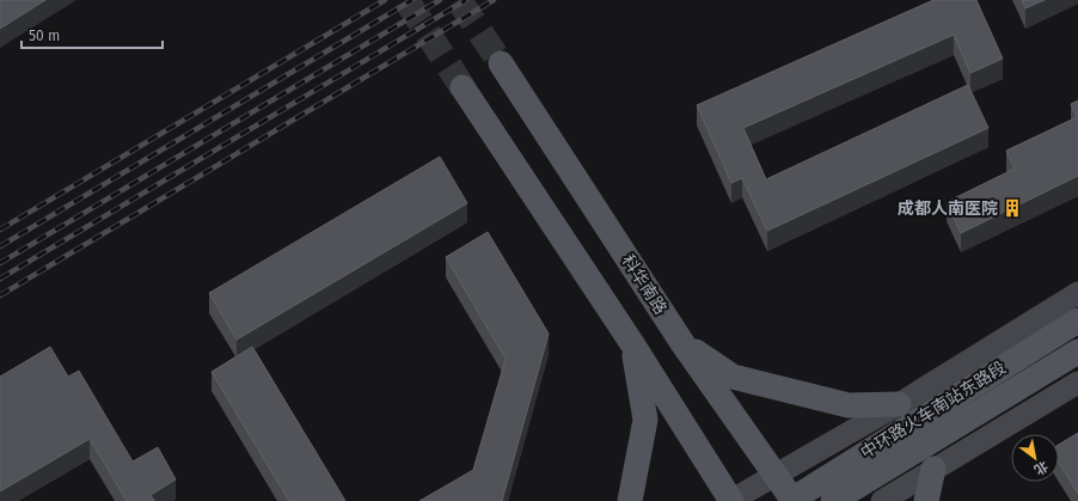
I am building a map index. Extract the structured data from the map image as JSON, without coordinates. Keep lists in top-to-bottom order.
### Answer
{
  "streets": {
    "main road": ["科华南路", "中环路火车南站东路段"]
  },
  "crossings": [
    ["科华南路", "中环路火车南站东路段"]
  ],
  "places": {
    "building": ["成都人南医院"]
  },
  "scale_bar": "50 m",
  "north": "bottom right"
}
